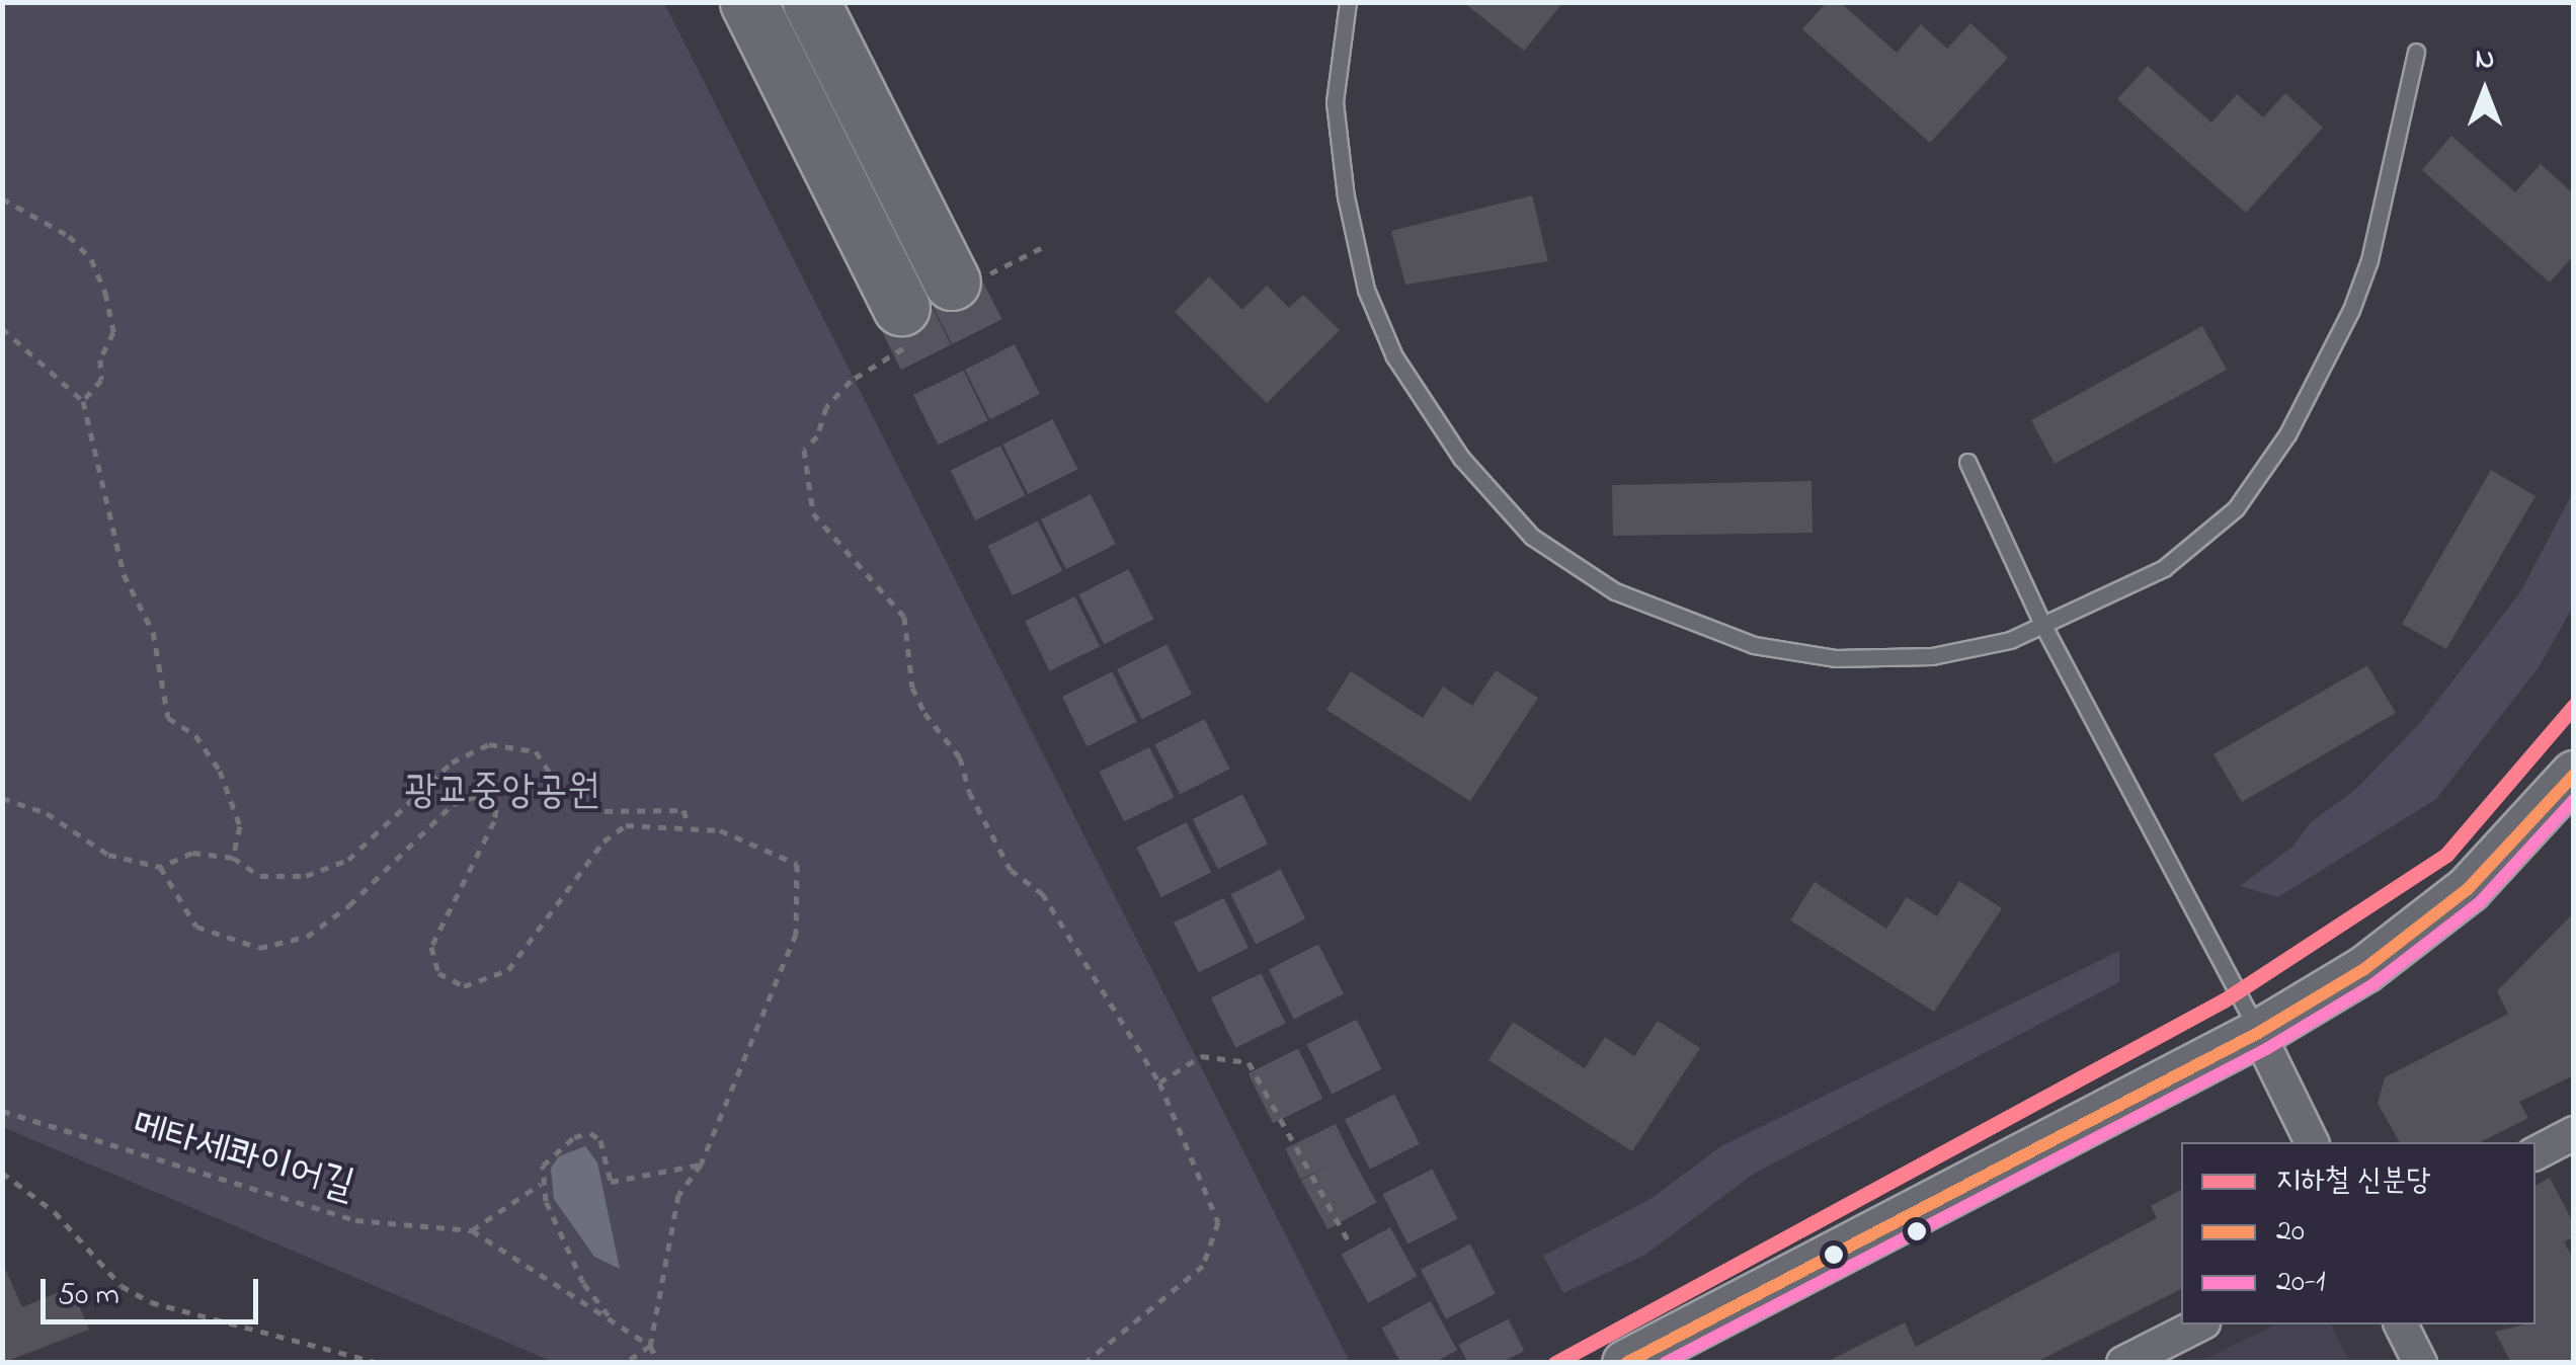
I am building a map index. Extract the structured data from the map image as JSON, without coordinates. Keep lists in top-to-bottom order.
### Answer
{
  "streets": {
    "path": ["메타세콰이어길"]
  },
  "parks": ["광교중앙공원"],
  "lines": ["metro line 신분당", "transit line 20", "transit line 20-1"],
  "legend": ["지하철 신분당", "20", "20-1"],
  "scale_bar": "50 m",
  "north": "top"
}
